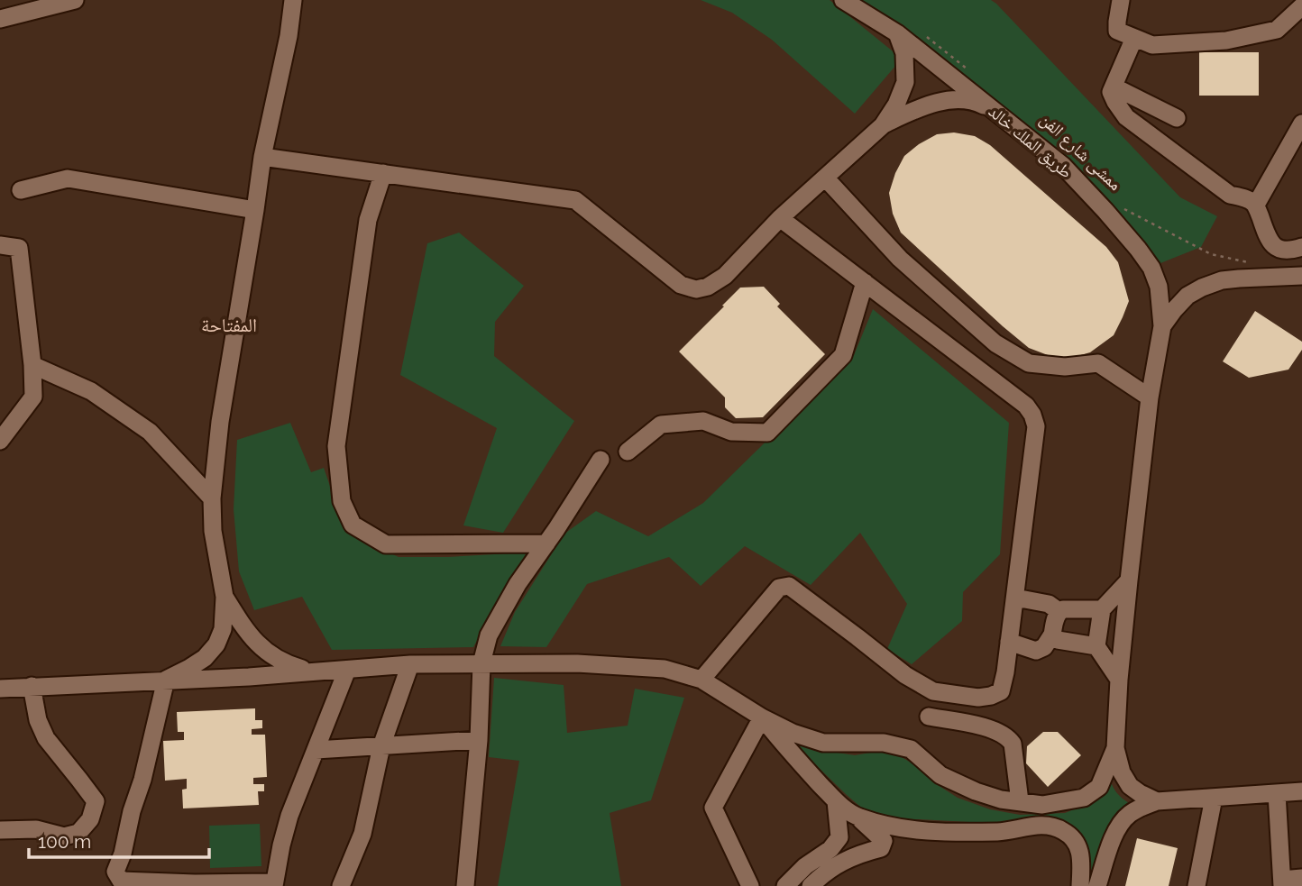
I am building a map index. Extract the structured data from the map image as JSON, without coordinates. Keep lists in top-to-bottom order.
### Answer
{
  "streets": {
    "street": ["طريق الملك خالد"],
    "path": ["ممشى شارع الفن"]
  },
  "districts": ["المفتاحة"],
  "scale_bar": "100 m"
}
